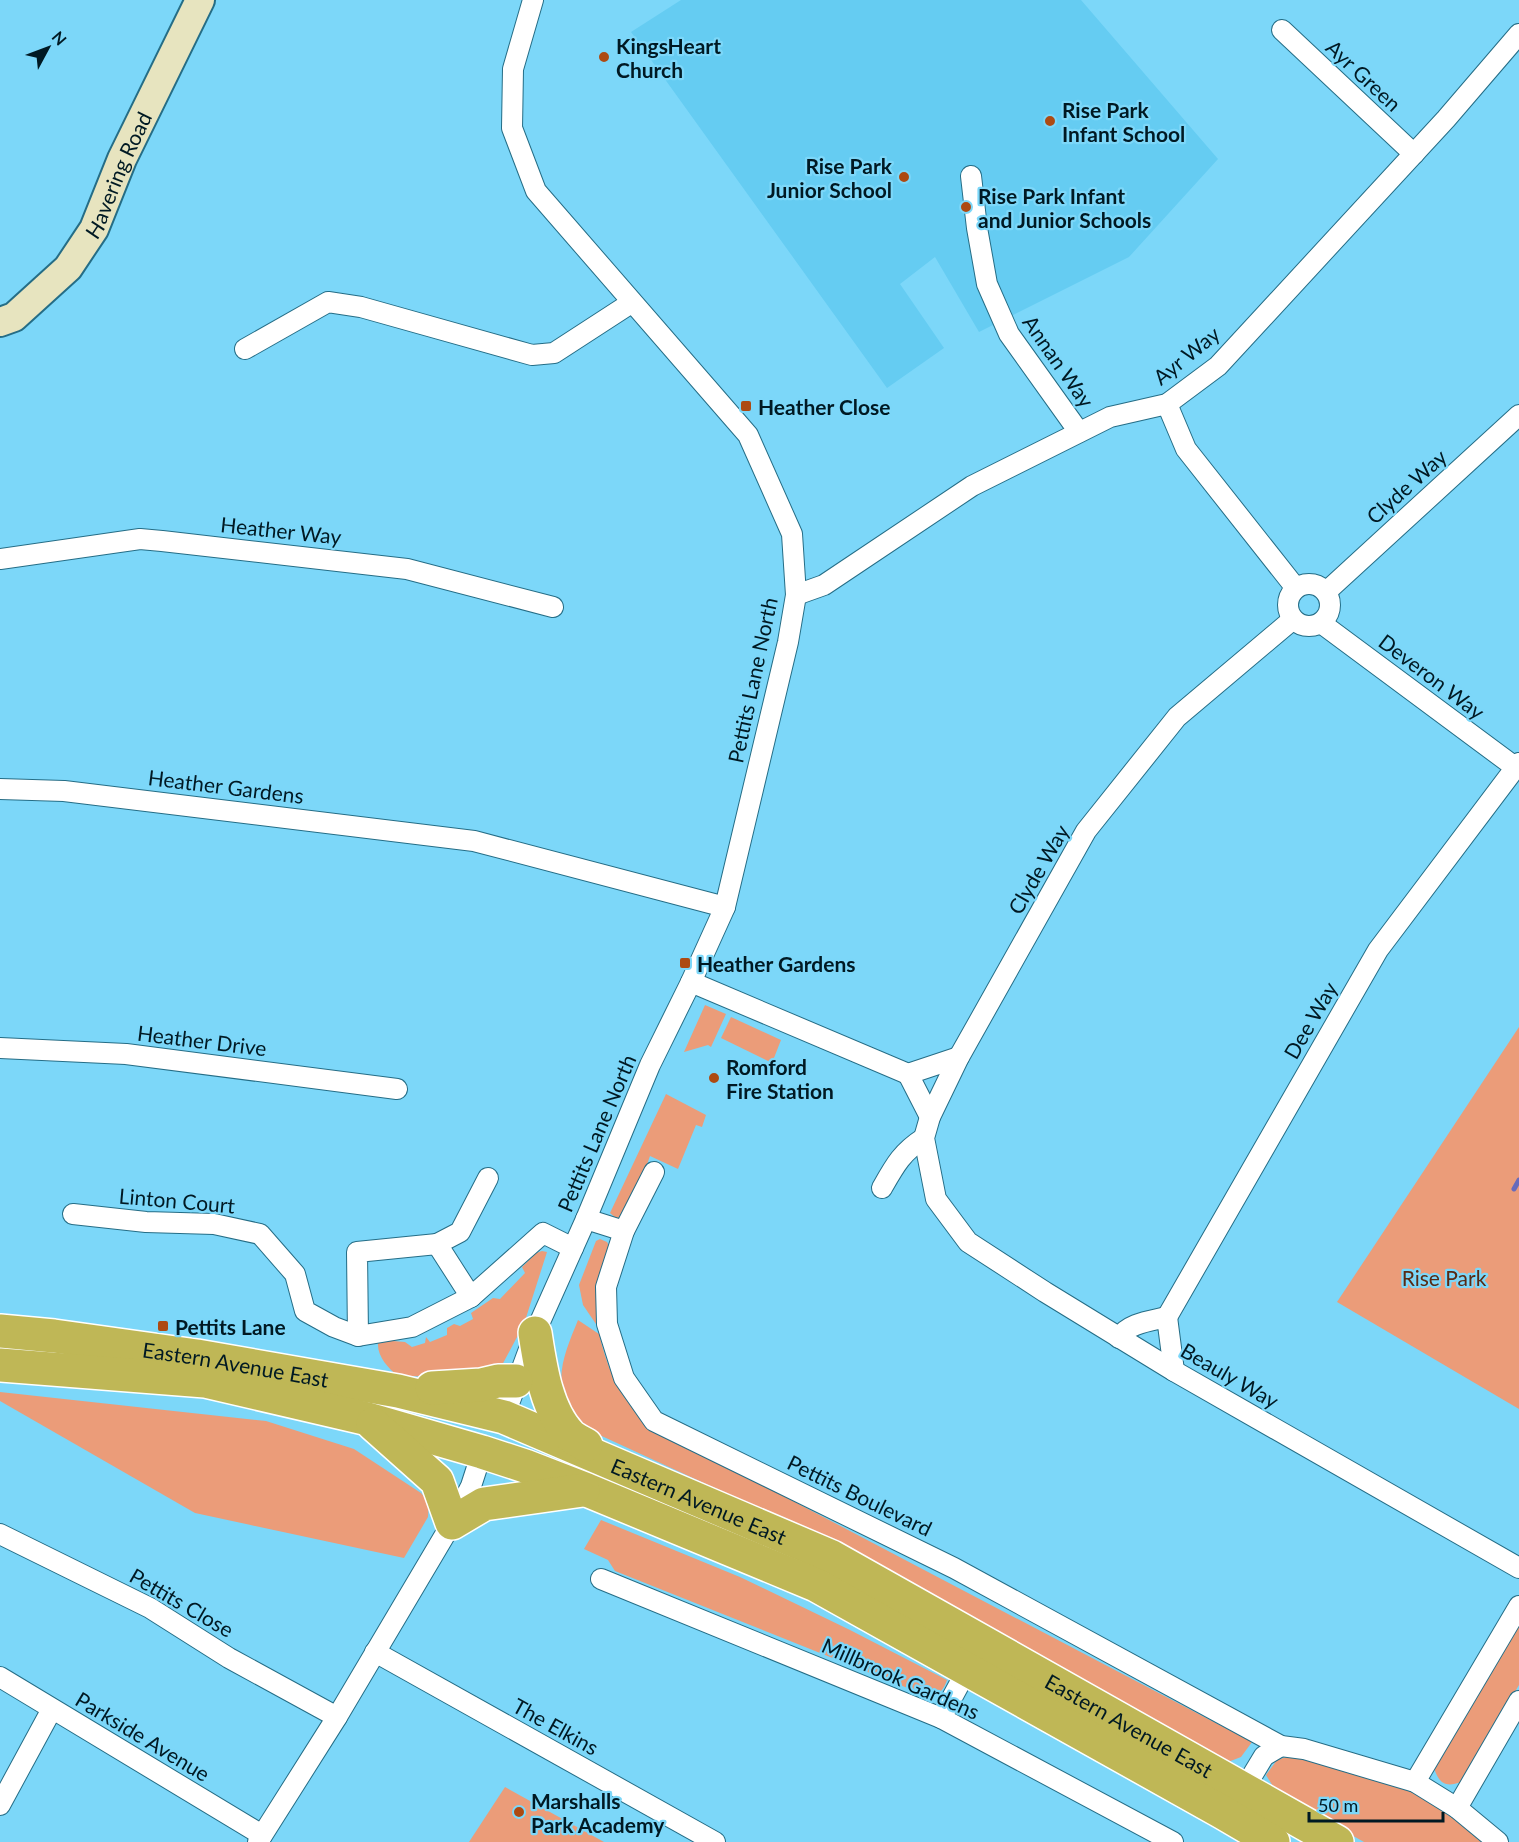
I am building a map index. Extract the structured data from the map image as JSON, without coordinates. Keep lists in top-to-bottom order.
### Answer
{
  "streets": {
    "highway": ["Eastern Avenue East"],
    "main road": ["Havering Road"],
    "street": [
      "Ayr Green",
      "Ayr Way",
      "Annan Way",
      "Clyde Way",
      "Heather Way",
      "Deveron Way",
      "Pettits Lane North",
      "Heather Gardens",
      "Dee Way",
      "Heather Drive",
      "Linton Court",
      "Beauly Way",
      "Pettits Boulevard",
      "Pettits Close",
      "Millbrook Gardens",
      "The Elkins",
      "Parkside Avenue"
    ]
  },
  "crossings": [
    ["Ayr Green", "Ayr Way"],
    ["Ayr Way", "Annan Way"],
    ["Ayr Way", "Pettits Lane North"],
    ["Clyde Way", "Deveron Way"],
    ["Clyde Way", "Beauly Way"],
    ["Deveron Way", "Dee Way"],
    ["Pettits Lane North", "Heather Gardens"],
    ["Pettits Lane North", "Eastern Avenue East"]
  ],
  "parks": ["Rise Park"],
  "places": {
    "other": [
      "KingsHeart Church",
      "Rise Park Infant School",
      "Rise Park Junior School",
      "Rise Park Infant and Junior Schools",
      "Romford Fire Station",
      "Marshalls Park Academy"
    ],
    "transit": ["Heather Close", "Heather Gardens", "Pettits Lane"]
  },
  "scale_bar": "50 m",
  "north": "top right"
}
